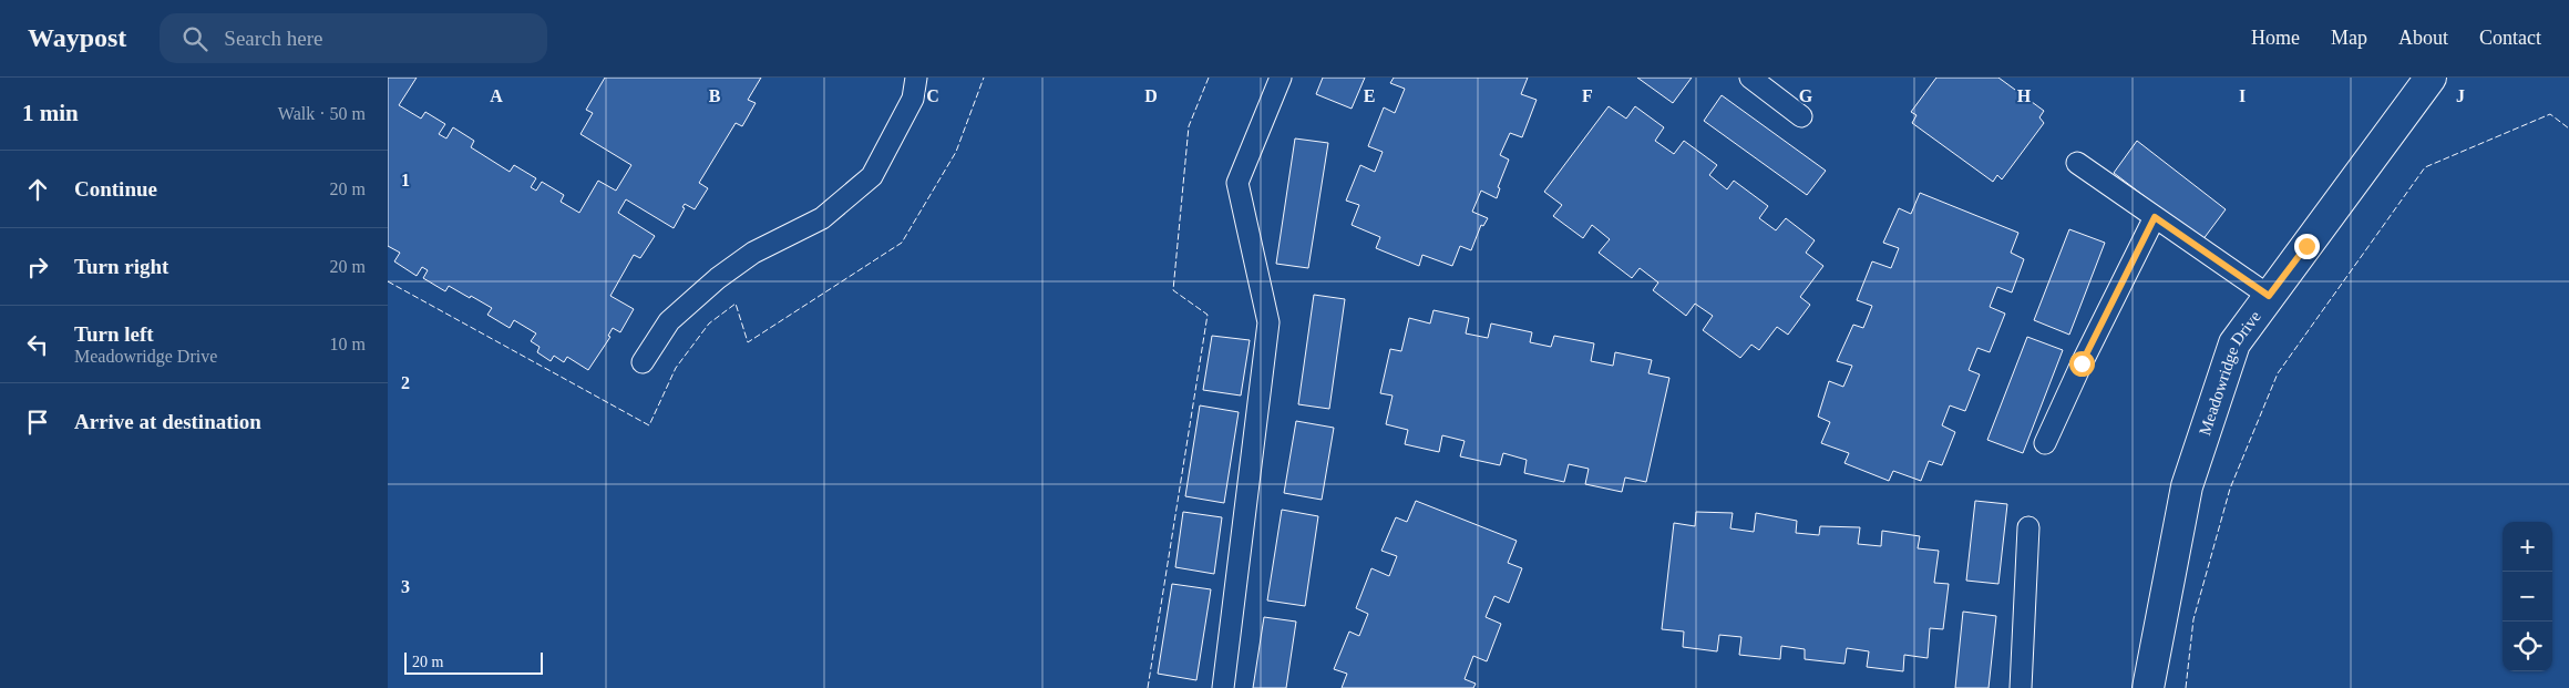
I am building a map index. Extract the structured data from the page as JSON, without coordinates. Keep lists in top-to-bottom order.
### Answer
{
  "streets": {
    "street": ["Meadowridge Drive"]
  },
  "scale_bar": "20 m",
  "page": {
    "header": "Waypost",
    "search": "Search here",
    "nav": [
      "Home",
      "Map",
      "About",
      "Contact"
    ],
    "heading": ["1 min", "Walk · 50 m"],
    "list": [
      ["Continue", "20 m"],
      ["Turn right", "20 m"],
      ["Turn left", "Meadowridge Drive", "10 m"],
      "Arrive at destination"
    ],
    "map_buttons": ["+", "−"],
    "scale": "20 m"
  },
  "grid": {
    "columns": [
      "A",
      "B",
      "C",
      "D",
      "E",
      "F",
      "G",
      "H",
      "I",
      "J"
    ],
    "rows": ["1", "2", "3"]
  }
}
